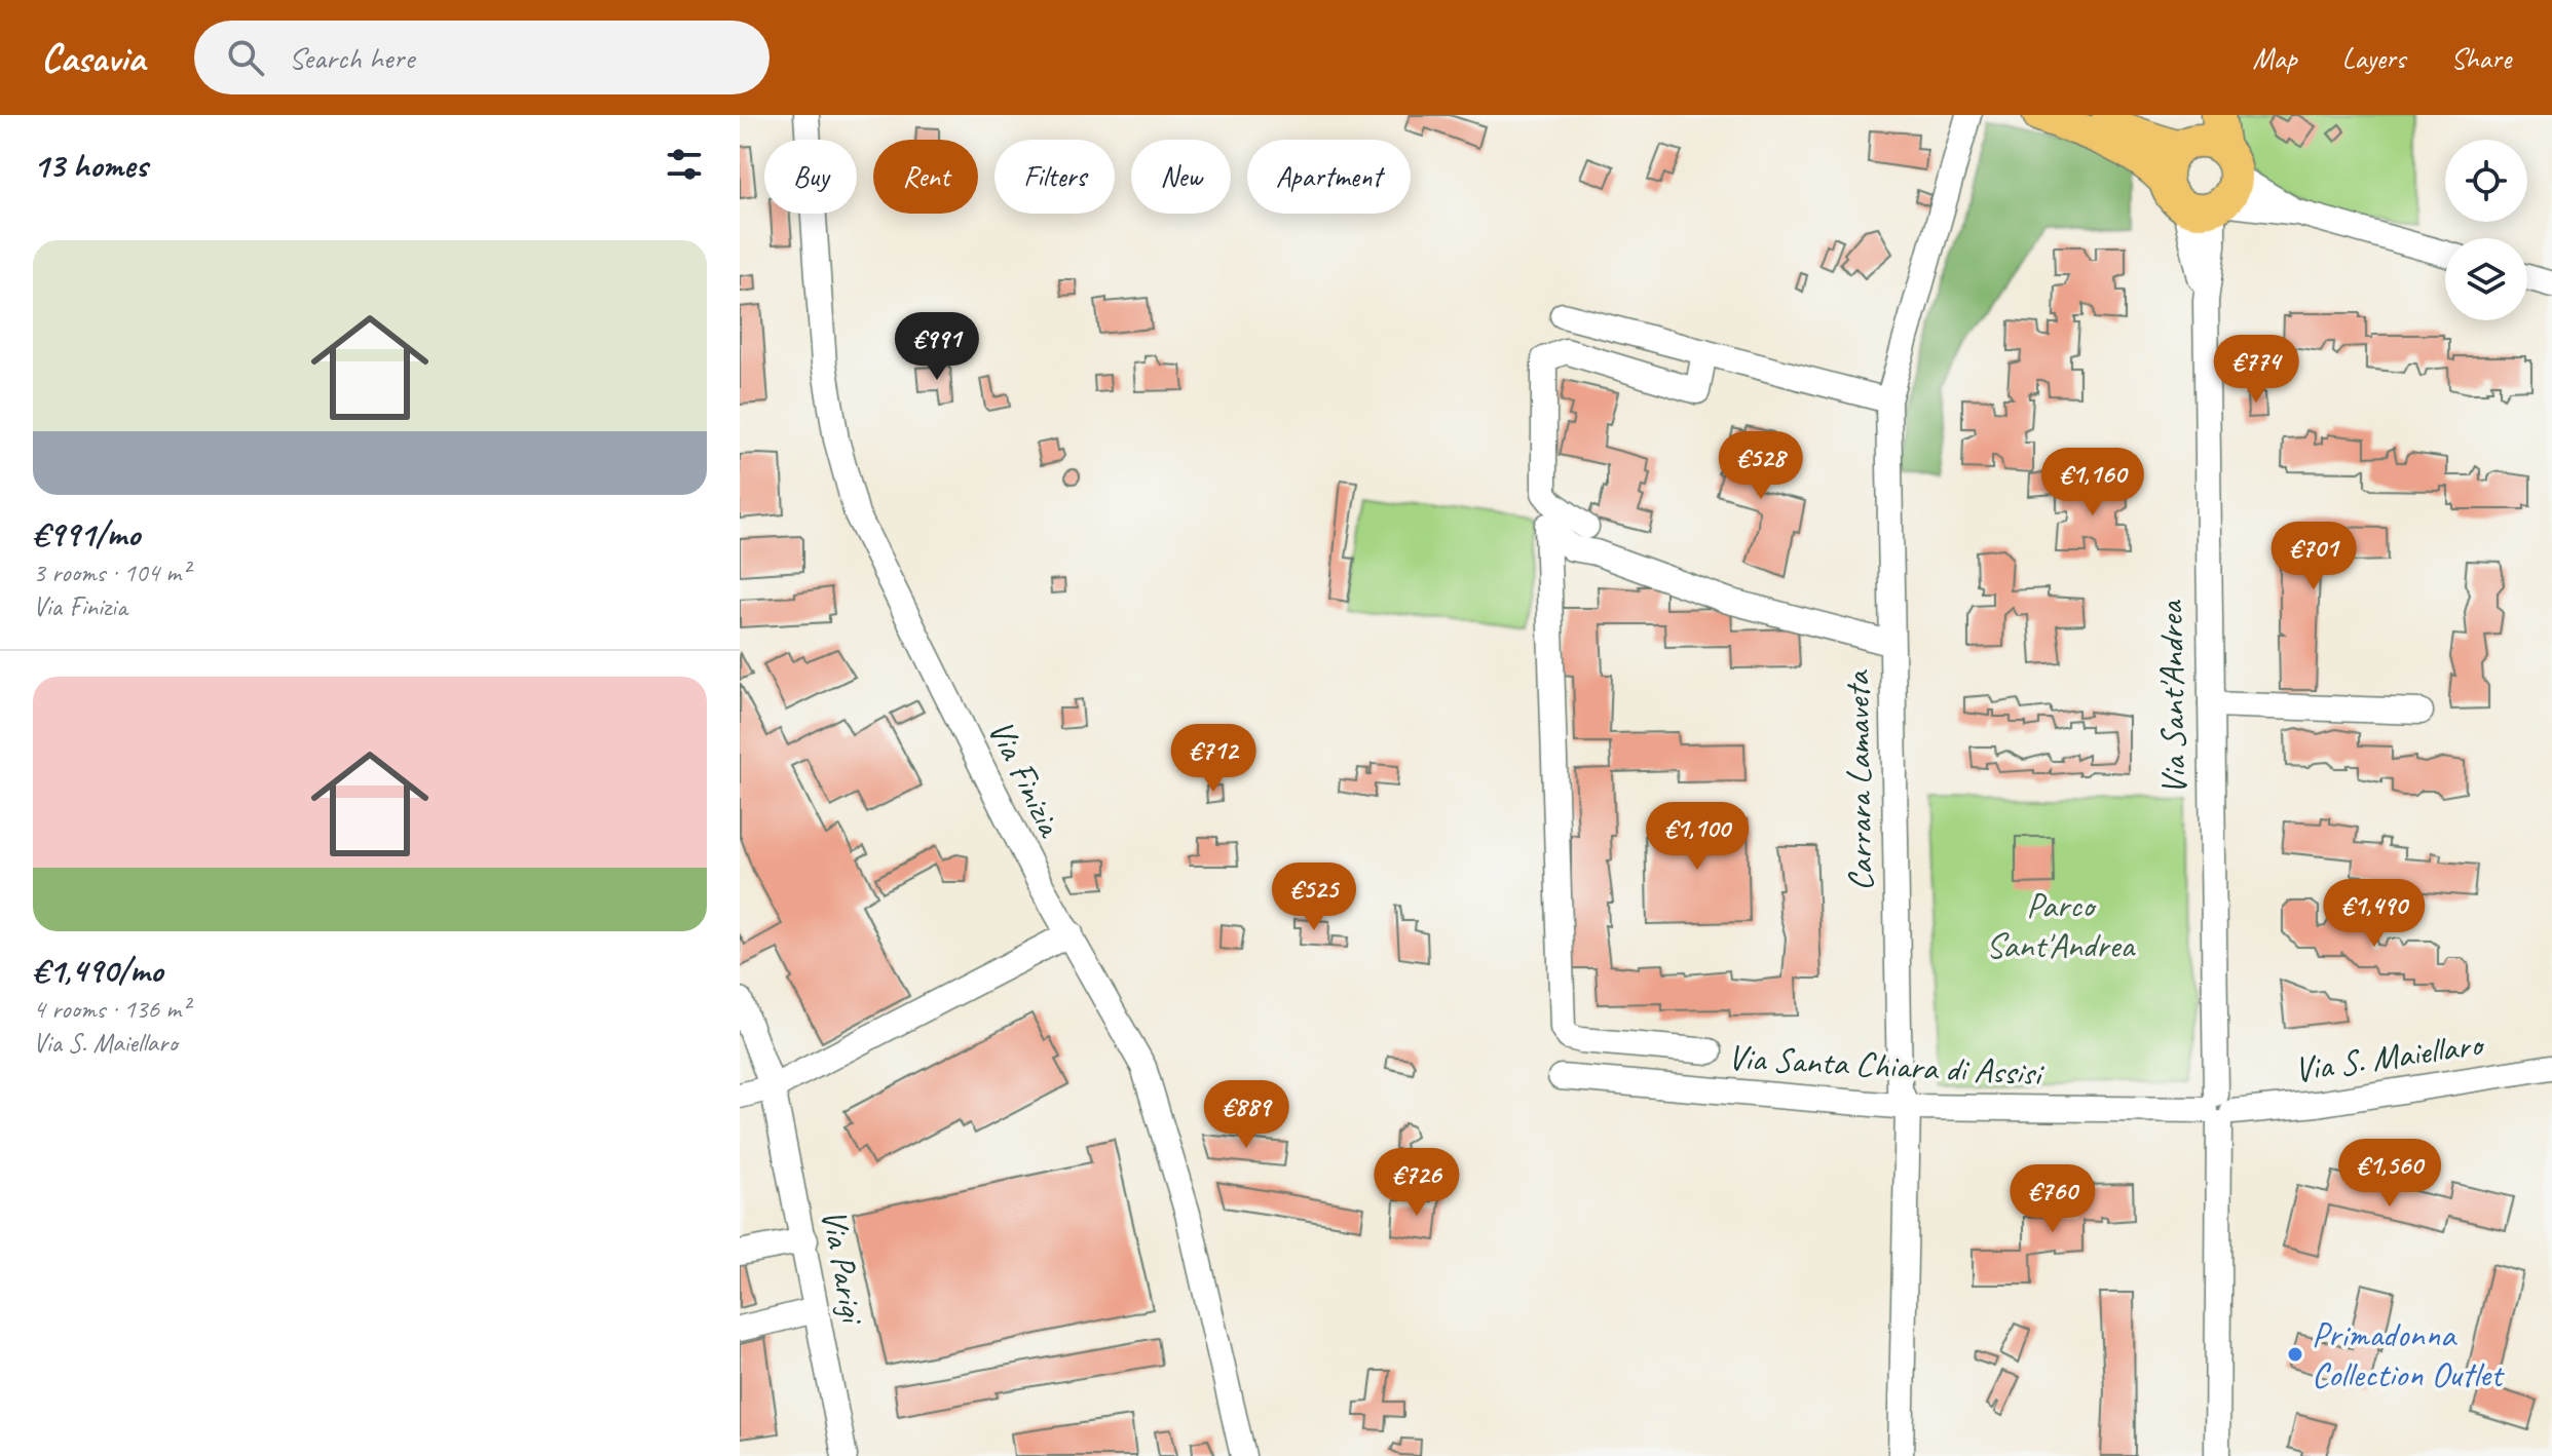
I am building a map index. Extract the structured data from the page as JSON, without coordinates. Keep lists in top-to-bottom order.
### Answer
{
  "streets": {
    "main road": ["Via Sant'Andrea"],
    "street": [
      "Via Finizia",
      "Carrara Lamaveta",
      "Via S. Maiellaro",
      "Via Santa Chiara di Assisi",
      "Via Parigi"
    ]
  },
  "crossings": [
    ["Via Sant'Andrea", "Via S. Maiellaro"],
    ["Via Sant'Andrea", "Via Santa Chiara di Assisi"],
    ["Carrara Lamaveta", "Via Santa Chiara di Assisi"],
    ["Via S. Maiellaro", "Via Santa Chiara di Assisi"]
  ],
  "parks": ["Parco Sant'Andrea"],
  "places": ["Primadonna Collection Outlet"],
  "page": {
    "header": "Casavia",
    "search": "Search here",
    "nav": ["Map", "Layers", "Share"],
    "heading": "13 homes",
    "chip": [
      "Buy",
      "Rent",
      "Filters",
      "New",
      "Apartment"
    ],
    "list": [
      {
        "name": "€991/mo",
        "note": "3 rooms · 104 m² · Via Finizia"
      },
      {
        "name": "€1,490/mo",
        "note": "4 rooms · 136 m² · Via S. Maiellaro"
      }
    ],
    "price": [
      "€991",
      "€774",
      "€528",
      "€1,160",
      "€701",
      "€712",
      "€1,100",
      "€525",
      "€1,490",
      "€889",
      "€1,560",
      "€726",
      "€760"
    ]
  }
}
